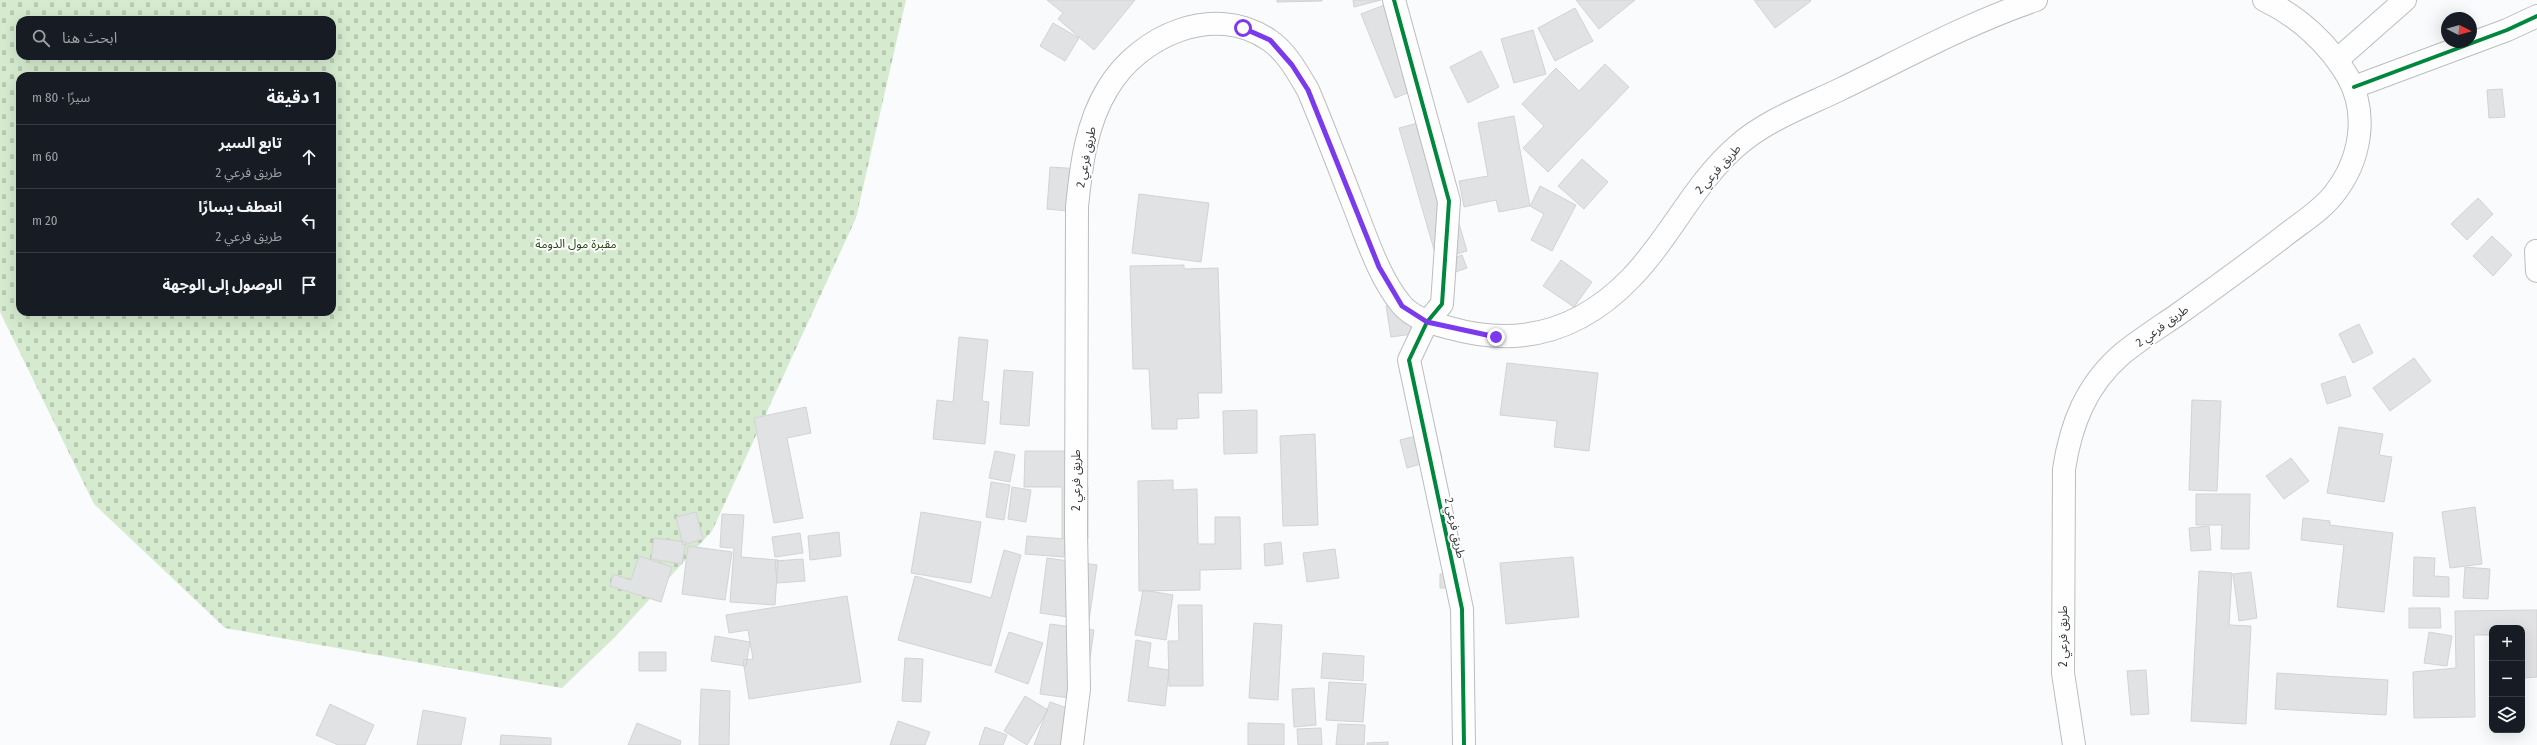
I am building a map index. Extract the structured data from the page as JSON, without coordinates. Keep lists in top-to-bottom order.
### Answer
{
  "streets": {
    "main road": ["طريق فرعي 2"]
  },
  "parks": ["مقبرة مول الدومة"],
  "north": "right",
  "page": {
    "search": "ابحث هنا",
    "heading": ["1 دقيقة", "سيرًا · 80 m"],
    "list": [
      ["تابع السير", "طريق فرعي 2", "60 m"],
      ["انعطف يسارًا", "طريق فرعي 2", "20 m"],
      "الوصول إلى الوجهة"
    ],
    "map_buttons": ["+", "−"]
  }
}
